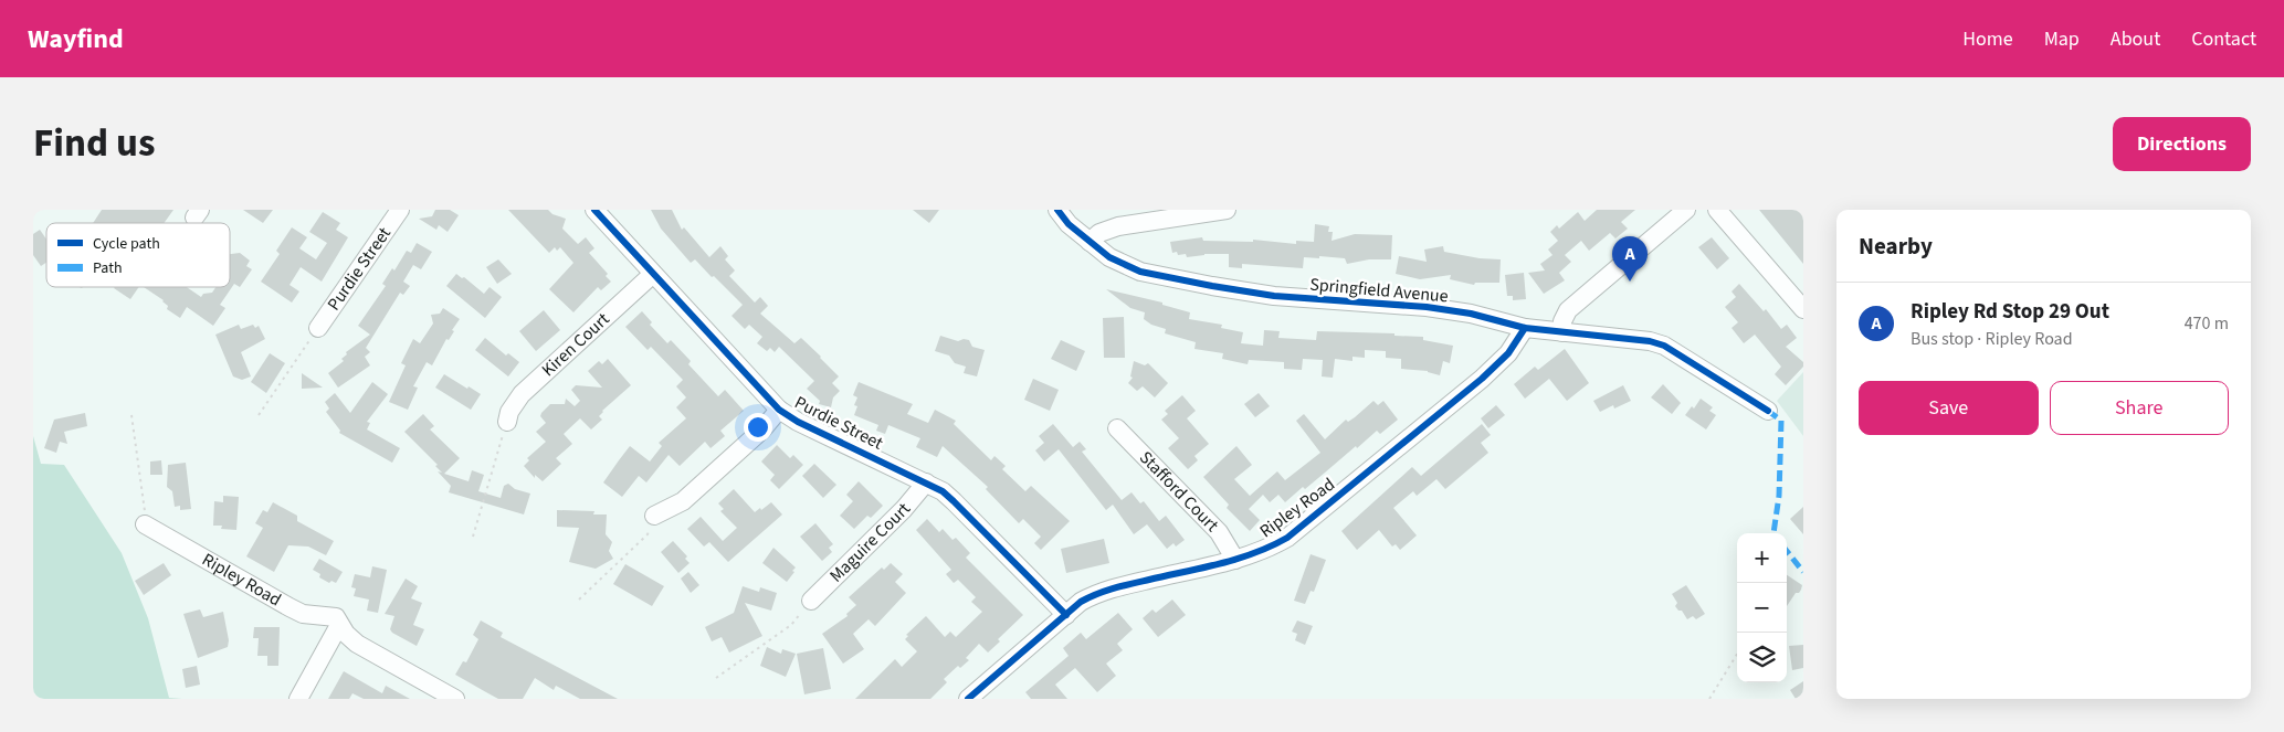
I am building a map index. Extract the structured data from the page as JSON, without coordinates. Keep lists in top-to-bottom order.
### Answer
{
  "streets": {
    "street": [
      "Purdie Street",
      "Springfield Avenue",
      "Kiren Court",
      "Stafford Court",
      "Ripley Road",
      "Maguire Court"
    ]
  },
  "crossings": [
    ["Purdie Street", "Kiren Court"],
    ["Purdie Street", "Ripley Road"],
    ["Purdie Street", "Maguire Court"],
    ["Springfield Avenue", "Ripley Road"],
    ["Stafford Court", "Ripley Road"]
  ],
  "legend": ["Cycle path", "Path"],
  "page": {
    "header": "Wayfind",
    "nav": [
      "Home",
      "Map",
      "About",
      "Contact"
    ],
    "title": "Find us",
    "buttons": [
      "Directions",
      ["Save", "Share"]
    ],
    "heading": "Nearby",
    "pins": "A",
    "list": [
      {
        "mark": "A",
        "name": "Ripley Rd Stop 29 Out",
        "note": "Bus stop · Ripley Road",
        "value": "470 m"
      }
    ],
    "map_buttons": ["+", "−"]
  }
}
